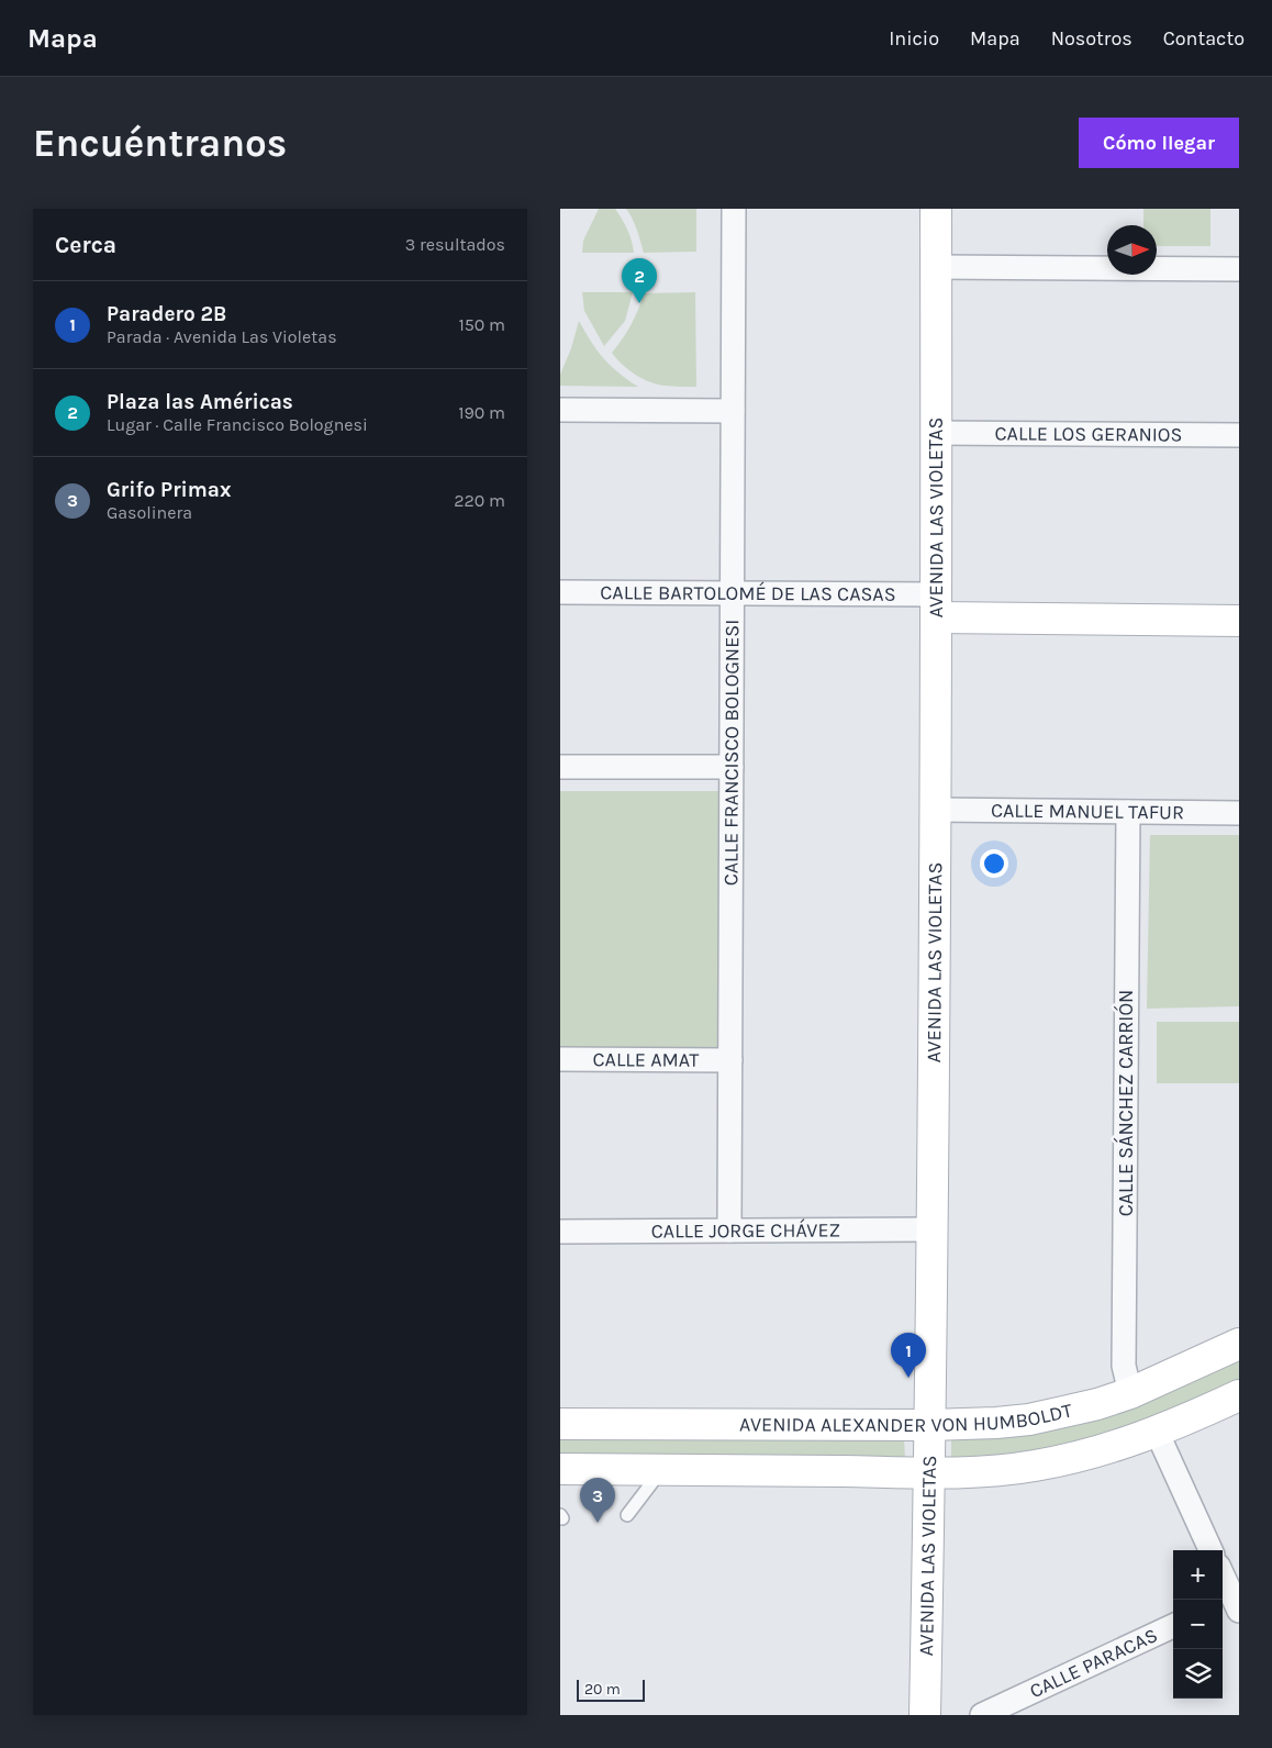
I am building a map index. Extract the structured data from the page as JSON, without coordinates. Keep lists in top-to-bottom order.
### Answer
{
  "streets": {
    "street": [
      "CALLE LOS GERANIOS",
      "AVENIDA LAS VIOLETAS",
      "CALLE BARTOLOMÉ DE LAS CASAS",
      "CALLE FRANCISCO BOLOGNESI",
      "CALLE MANUEL TAFUR",
      "CALLE AMAT",
      "CALLE SÁNCHEZ CARRIÓN",
      "CALLE JORGE CHÁVEZ",
      "AVENIDA ALEXANDER VON HUMBOLDT",
      "CALLE PARACAS"
    ]
  },
  "crossings": [
    ["CALLE LOS GERANIOS", "AVENIDA LAS VIOLETAS"],
    ["AVENIDA LAS VIOLETAS", "CALLE BARTOLOMÉ DE LAS CASAS"],
    ["AVENIDA LAS VIOLETAS", "CALLE MANUEL TAFUR"],
    ["AVENIDA LAS VIOLETAS", "CALLE JORGE CHÁVEZ"],
    ["AVENIDA LAS VIOLETAS", "AVENIDA ALEXANDER VON HUMBOLDT"],
    ["CALLE BARTOLOMÉ DE LAS CASAS", "CALLE FRANCISCO BOLOGNESI"],
    ["CALLE FRANCISCO BOLOGNESI", "CALLE AMAT"],
    ["CALLE FRANCISCO BOLOGNESI", "CALLE JORGE CHÁVEZ"],
    ["CALLE MANUEL TAFUR", "CALLE SÁNCHEZ CARRIÓN"],
    ["CALLE SÁNCHEZ CARRIÓN", "AVENIDA ALEXANDER VON HUMBOLDT"]
  ],
  "scale_bar": "20 m",
  "north": "right",
  "page": {
    "header": "Mapa",
    "nav": [
      "Inicio",
      "Mapa",
      "Nosotros",
      "Contacto"
    ],
    "buttons": "Cómo llegar",
    "title": "Encuéntranos",
    "heading": ["Cerca", "3 resultados"],
    "pins": ["2", "1", "3"],
    "list": [
      {
        "mark": "1",
        "name": "Paradero 2B",
        "note": "Parada · Avenida Las Violetas",
        "value": "150 m"
      },
      {
        "mark": "2",
        "name": "Plaza las Américas",
        "note": "Lugar · Calle Francisco Bolognesi",
        "value": "190 m"
      },
      {
        "mark": "3",
        "name": "Grifo Primax",
        "note": "Gasolinera",
        "value": "220 m"
      }
    ],
    "map_buttons": ["+", "−"],
    "scale": "20 m"
  }
}
